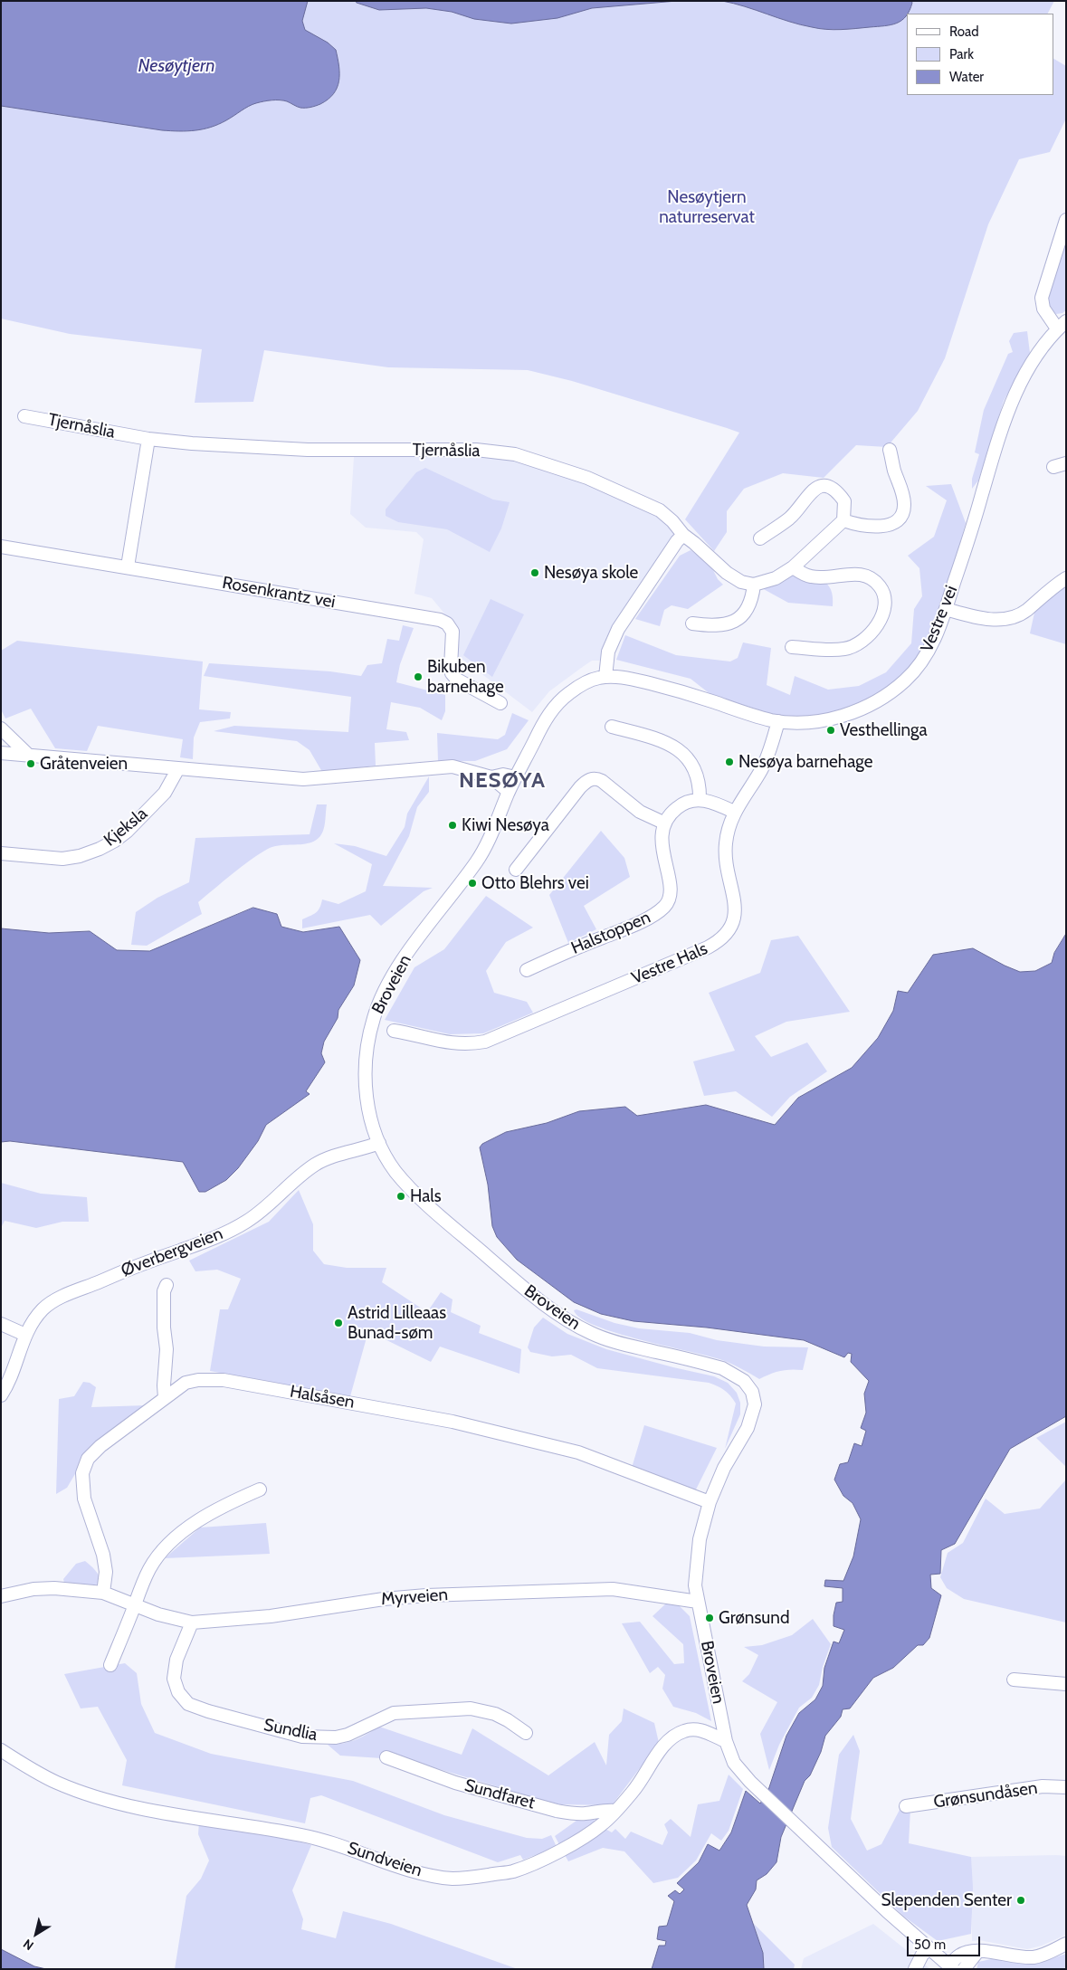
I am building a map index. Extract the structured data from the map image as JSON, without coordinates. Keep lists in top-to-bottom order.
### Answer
{
  "streets": {
    "street": [
      "Tjernåslia",
      "Rosenkrantz vei",
      "Vestre vei",
      "Kjeksla",
      "Halstoppen",
      "Vestre Hals",
      "Broveien",
      "Øverbergveien",
      "Halsåsen",
      "Myrveien",
      "Sundlia",
      "Sundfaret",
      "Grønsundåsen",
      "Sundveien"
    ]
  },
  "crossings": [
    ["Vestre vei", "Vestre Hals"],
    ["Vestre vei", "Broveien"],
    ["Broveien", "Øverbergveien"],
    ["Broveien", "Halsåsen"],
    ["Broveien", "Myrveien"],
    ["Broveien", "Sundveien"],
    ["Halsåsen", "Myrveien"],
    ["Myrveien", "Sundlia"],
    ["Sundfaret", "Sundveien"]
  ],
  "districts": ["NESØYA"],
  "water": ["Nesøytjern"],
  "parks": ["Nesøytjern naturreservat"],
  "places": [
    "Nesøya skole",
    "Bikuben barnehage",
    "Vesthellinga",
    "Nesøya barnehage",
    "Gråtenveien",
    "Kiwi Nesøya",
    "Otto Blehrs vei",
    "Hals",
    "Astrid Lilleaas Bunad-søm",
    "Grønsund",
    "Slependen Senter"
  ],
  "legend": ["Road", "Park", "Water"],
  "scale_bar": "50 m",
  "north": "bottom left"
}
